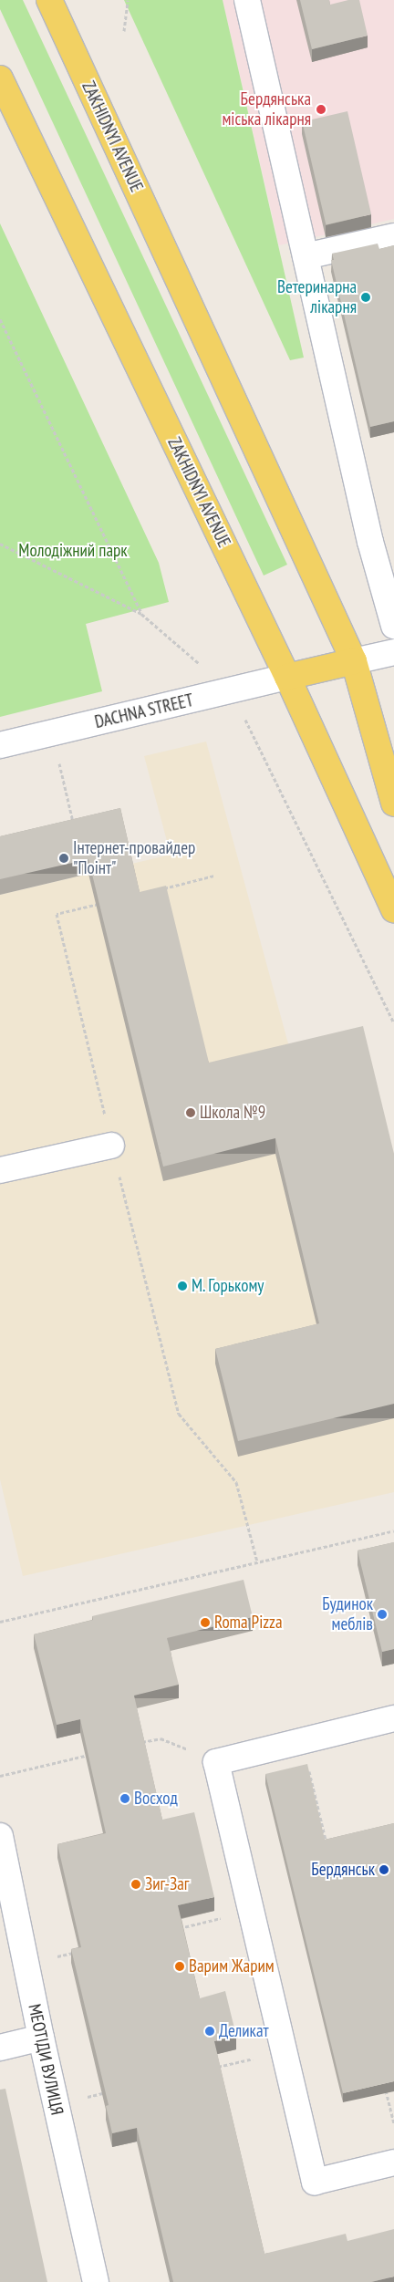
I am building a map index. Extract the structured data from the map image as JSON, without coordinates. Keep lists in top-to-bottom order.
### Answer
{
  "streets": {
    "main road": ["ZAKHIDNYI AVENUE"],
    "street": ["DACHNA STREET", "МЕОТІДИ ВУЛИЦЯ"]
  },
  "crossings": [
    ["ZAKHIDNYI AVENUE", "DACHNA STREET"]
  ],
  "parks": ["Молодіжний парк"],
  "places": [
    "Бердянська міська лікарня",
    "Ветеринарна лікарня",
    "Інтернет-провайдер \"Поінт\"",
    "Школа №9",
    "М. Горькому",
    "Будинок меблів",
    "Roma Pizza",
    "Восход",
    "Бердянськ",
    "Зиг-Заг",
    "Варим Жарим",
    "Деликат"
  ]
}
